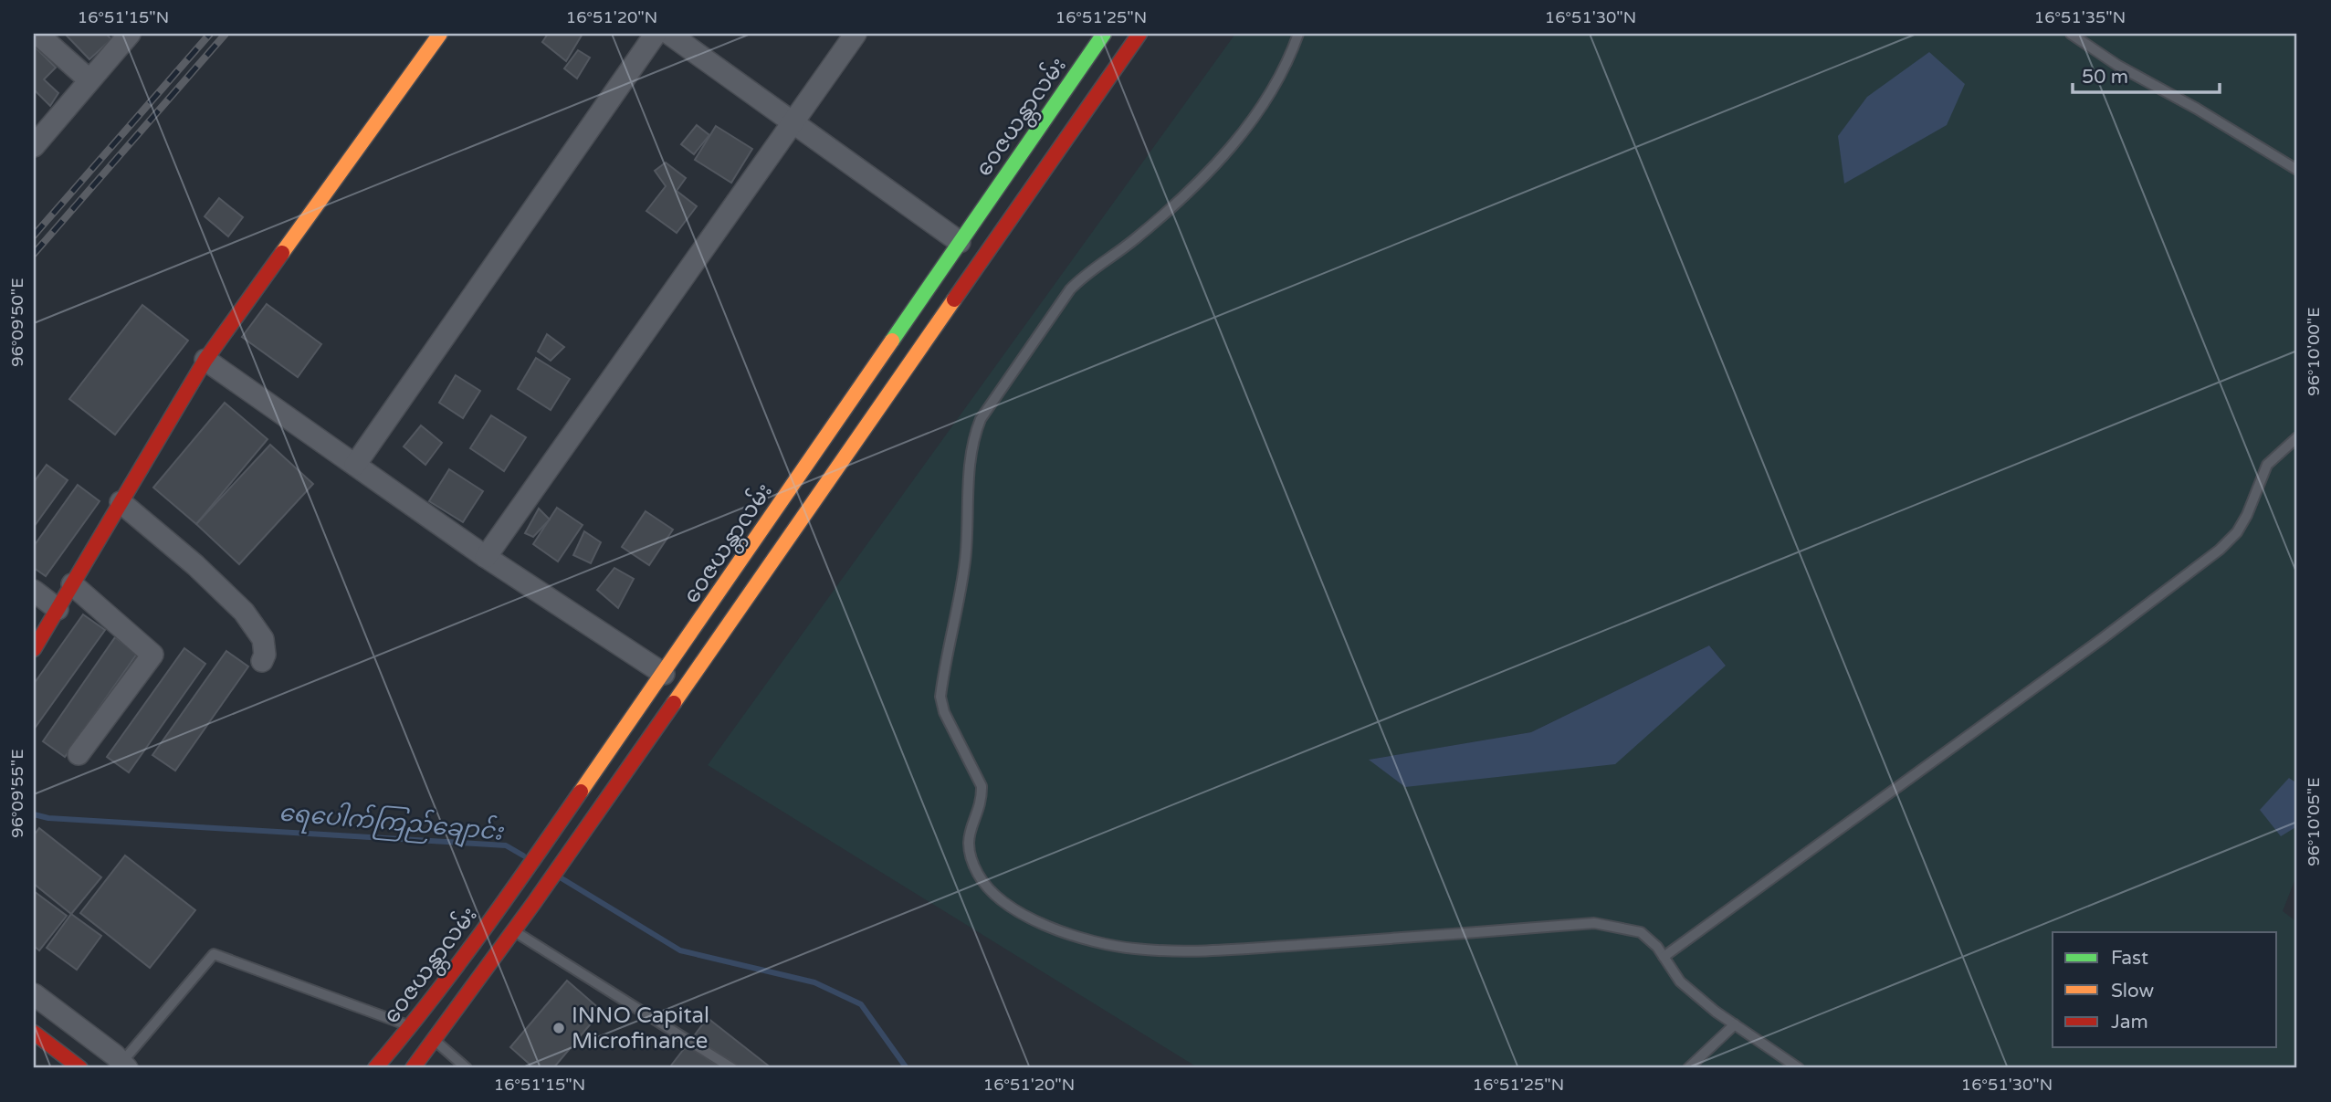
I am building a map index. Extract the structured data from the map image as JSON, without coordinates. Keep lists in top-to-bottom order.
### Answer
{
  "streets": {
    "main road": ["ဝေဇယန္တာလမ်း"]
  },
  "water": ["ရေပေါက်ကြည်ချောင်း"],
  "places": ["INNO Capital Microfinance"],
  "legend": ["Fast", "Slow", "Jam"],
  "scale_bar": "50 m",
  "coordinates": [
    "16°51'15\"N",
    "16°51'20\"N",
    "16°51'25\"N",
    "16°51'30\"N",
    "16°51'35\"N",
    "96°09'50\"E",
    "96°10'00\"E",
    "96°09'55\"E",
    "96°10'05\"E"
  ]
}
